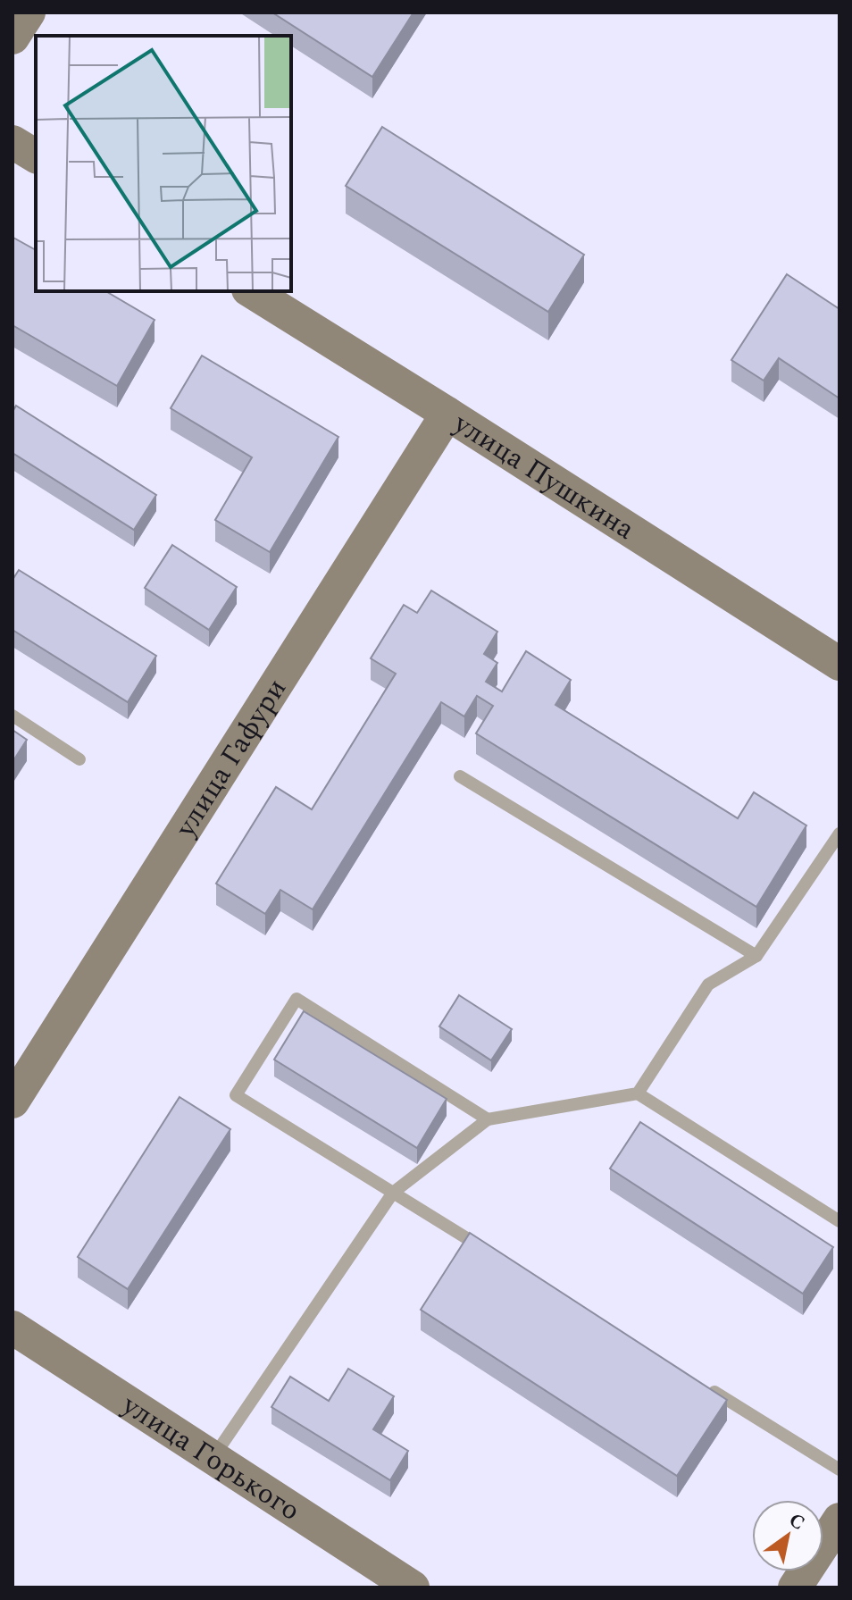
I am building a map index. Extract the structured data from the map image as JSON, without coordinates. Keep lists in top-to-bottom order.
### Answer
{
  "streets": {
    "street": ["улица Пушкина", "улица Гафури", "улица Горького"]
  },
  "crossings": [
    ["улица Пушкина", "улица Гафури"]
  ],
  "north": "top right"
}
